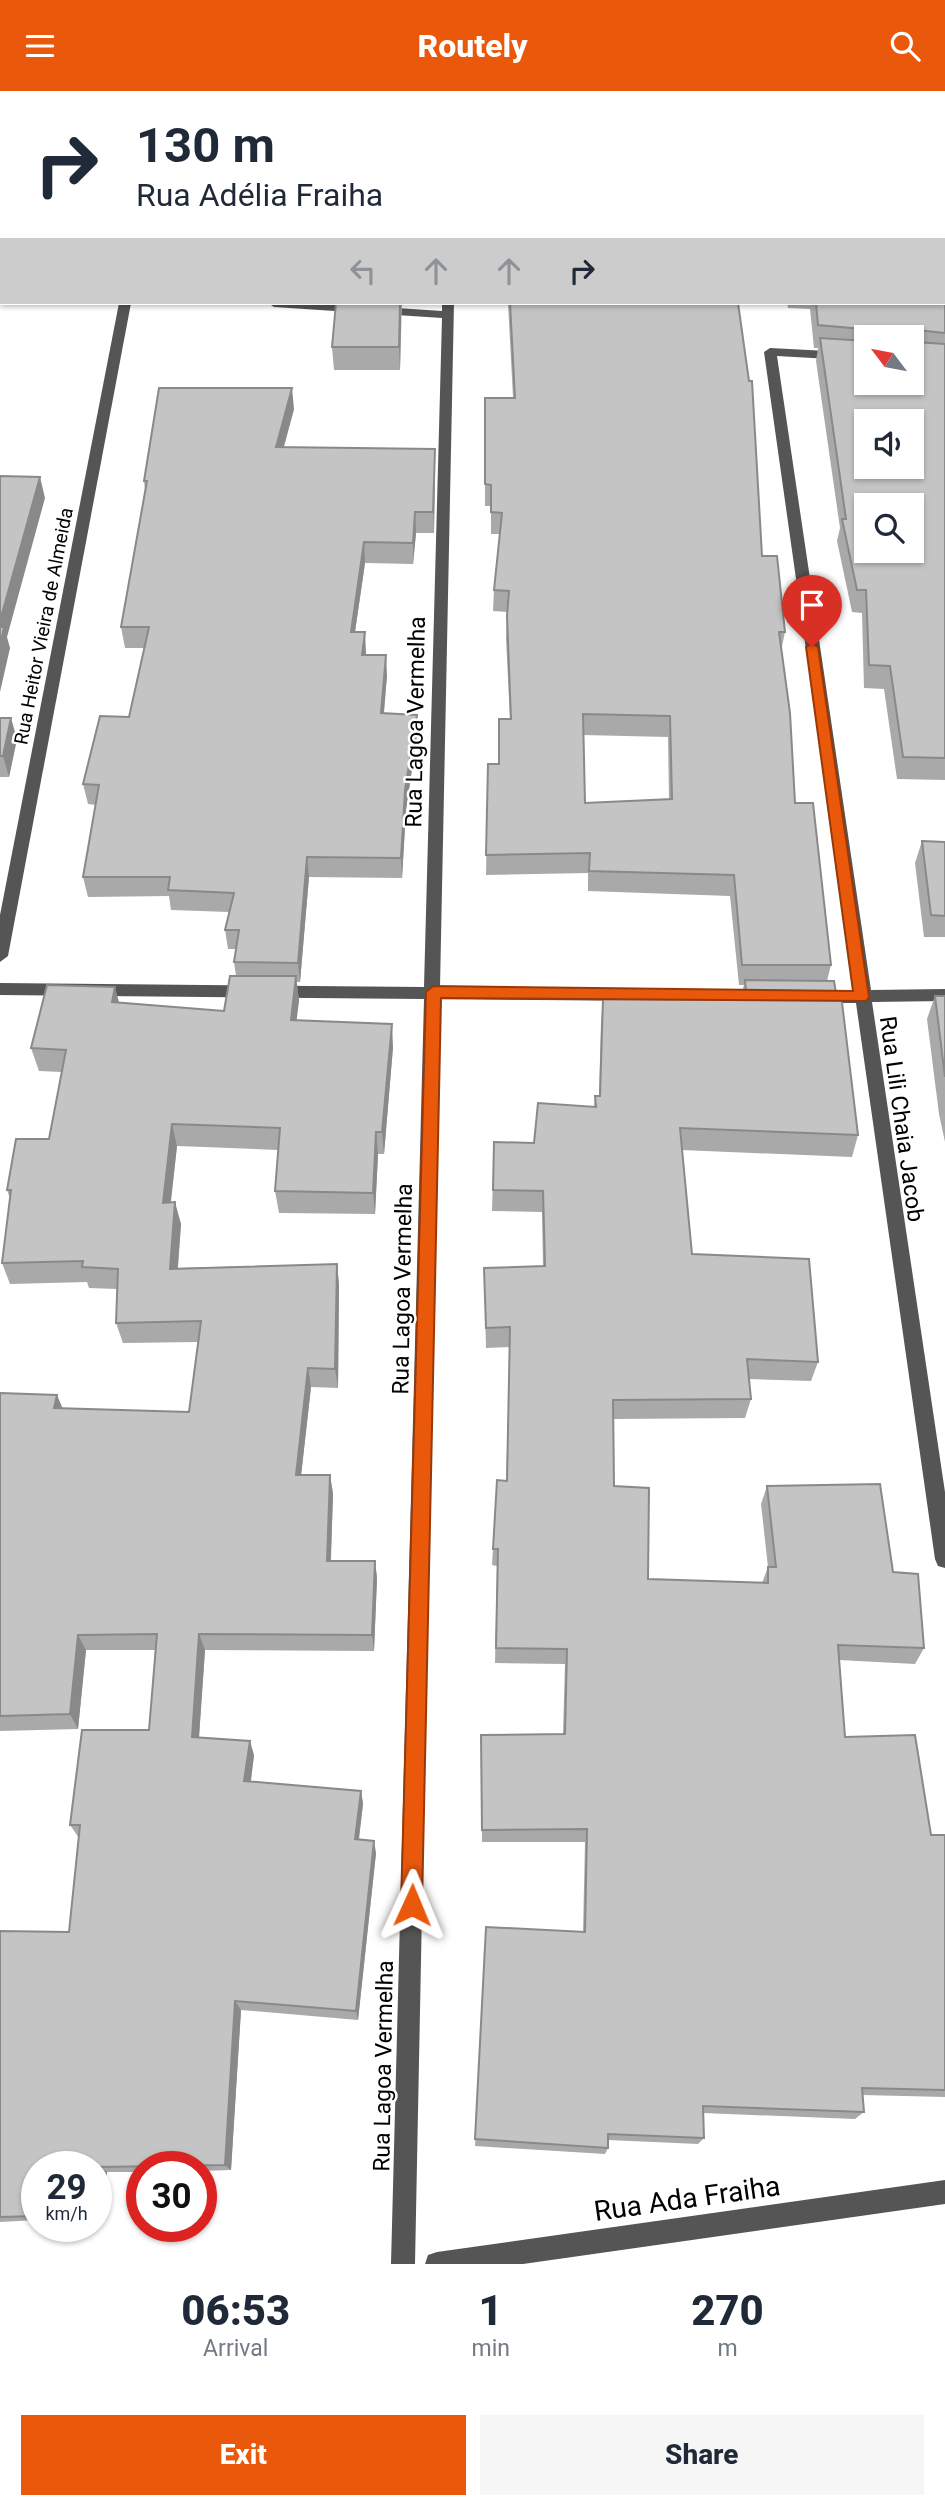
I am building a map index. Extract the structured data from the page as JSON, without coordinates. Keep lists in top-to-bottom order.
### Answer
{
  "streets": {
    "street": [
      "Rua Heitor Vieira de Almeida",
      "Rua Lagoa Vermelha",
      "Rua Lili Chaia Jacob",
      "Rua Ada Fraiha"
    ]
  },
  "north": "top left",
  "page": {
    "header": "Routely",
    "turn": ["130 m", "Rua Adélia Fraiha"],
    "speed": "29 km/h",
    "limit": "30",
    "eta": [
      "06:53",
      "Arrival",
      "1",
      "min",
      "270",
      "m"
    ],
    "buttons": ["Exit", "Share"]
  }
}
